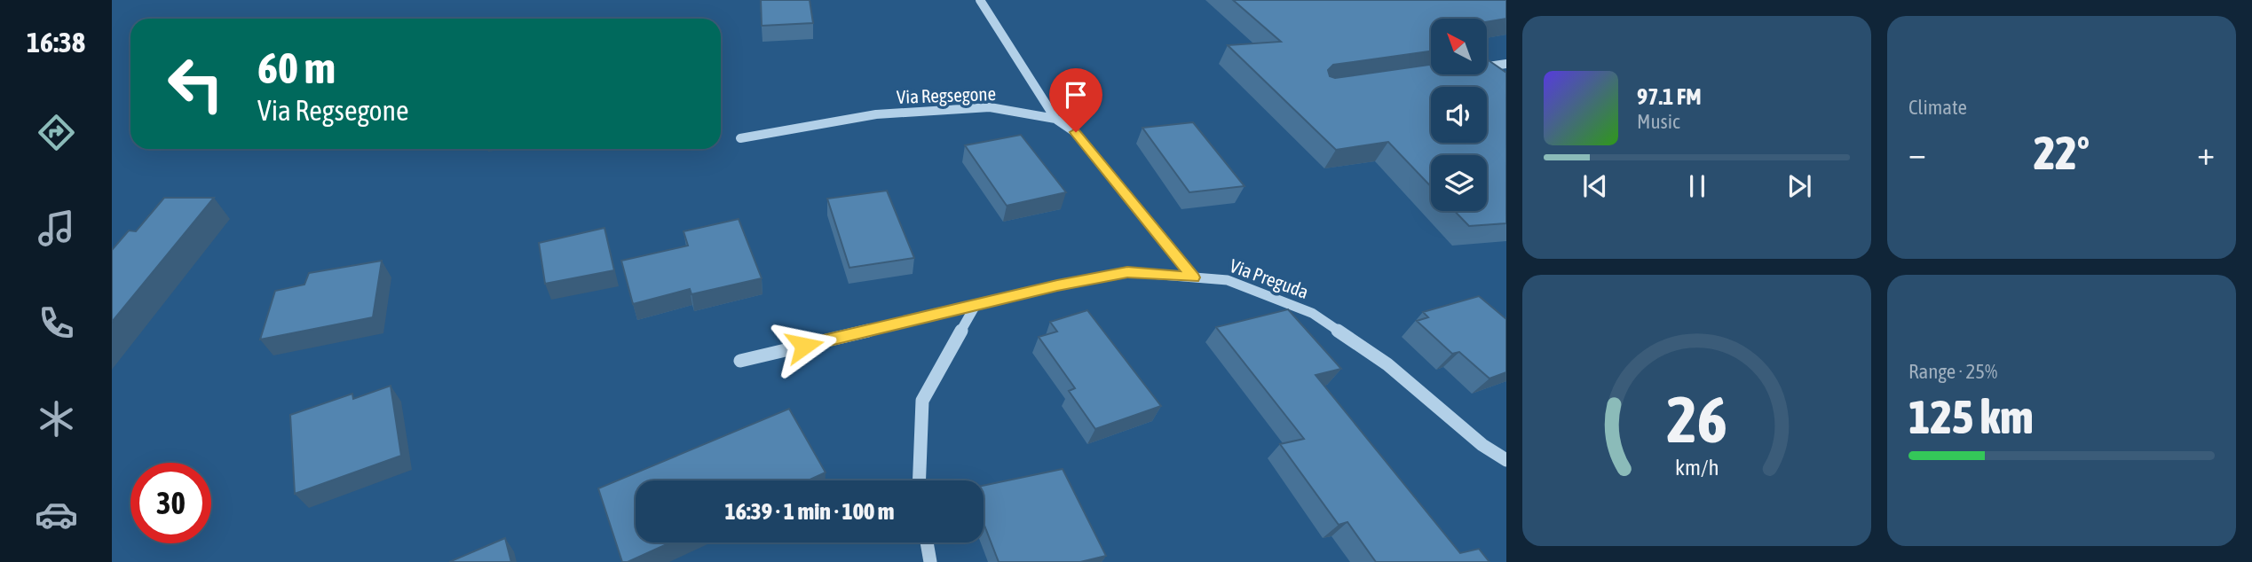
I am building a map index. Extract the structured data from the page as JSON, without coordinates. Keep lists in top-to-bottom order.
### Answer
{
  "streets": {
    "street": ["Via Regsegone", "Via Preguda"]
  },
  "crossings": [
    ["Via Regsegone", "Via Preguda"]
  ],
  "north": "top left",
  "page": {
    "tabs": "16:38",
    "tile": [
      "Climate",
      ["Range · 25%", "125 km"]
    ],
    "turn": ["60 m", "Via Regsegone"],
    "song": ["97.1 FM", "Music"],
    "heat": ["−", "22°", "+"],
    "limit": "30",
    "trip": "16:39 · 1 min · 100 m",
    "gauge": ["26", "km/h"]
  }
}
